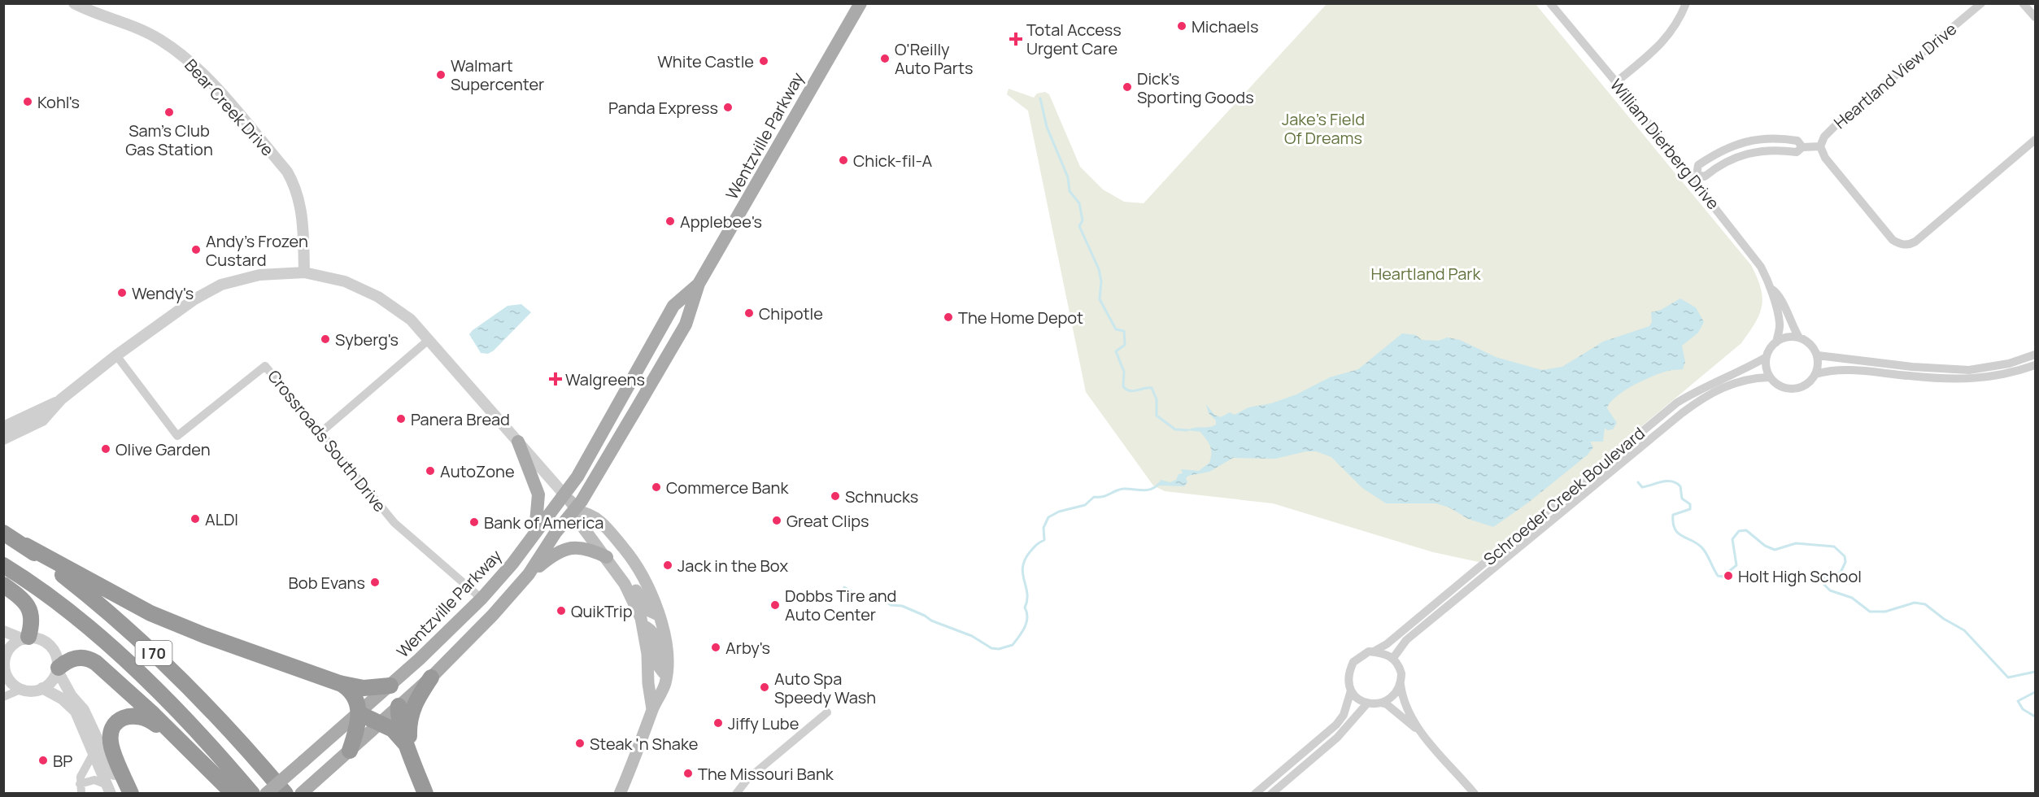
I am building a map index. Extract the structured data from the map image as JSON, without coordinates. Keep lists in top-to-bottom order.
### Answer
{
  "streets": {
    "highway": ["I 70"],
    "main road": ["Wentzville Parkway"],
    "street": [
      "Heartland View Drive",
      "Bear Creek Drive",
      "William Dierberg Drive",
      "Crossroads South Drive",
      "Schroeder Creek Boulevard"
    ]
  },
  "crossings": [
    ["Wentzville Parkway", "Crossroads South Drive"],
    ["William Dierberg Drive", "Schroeder Creek Boulevard"]
  ],
  "parks": ["Jake's Field Of Dreams", "Heartland Park"],
  "places": {
    "other": [
      "Michaels",
      "O'Reilly Auto Parts",
      "White Castle",
      "Walmart Supercenter",
      "Dick's Sporting Goods",
      "Kohl's",
      "Panda Express",
      "Sam's Club Gas Station",
      "Chick-fil-A",
      "Applebee's",
      "Andy's Frozen Custard",
      "Wendy's",
      "Chipotle",
      "The Home Depot",
      "Syberg's",
      "Panera Bread",
      "Olive Garden",
      "AutoZone",
      "Commerce Bank",
      "Schnucks",
      "ALDI",
      "Great Clips",
      "Bank of America",
      "Jack in the Box",
      "Holt High School",
      "Bob Evans",
      "Dobbs Tire and Auto Center",
      "QuikTrip",
      "Arby's",
      "Auto Spa Speedy Wash",
      "Jiffy Lube",
      "Steak 'n Shake",
      "BP",
      "The Missouri Bank"
    ],
    "health": ["Total Access Urgent Care", "Walgreens"]
  }
}
